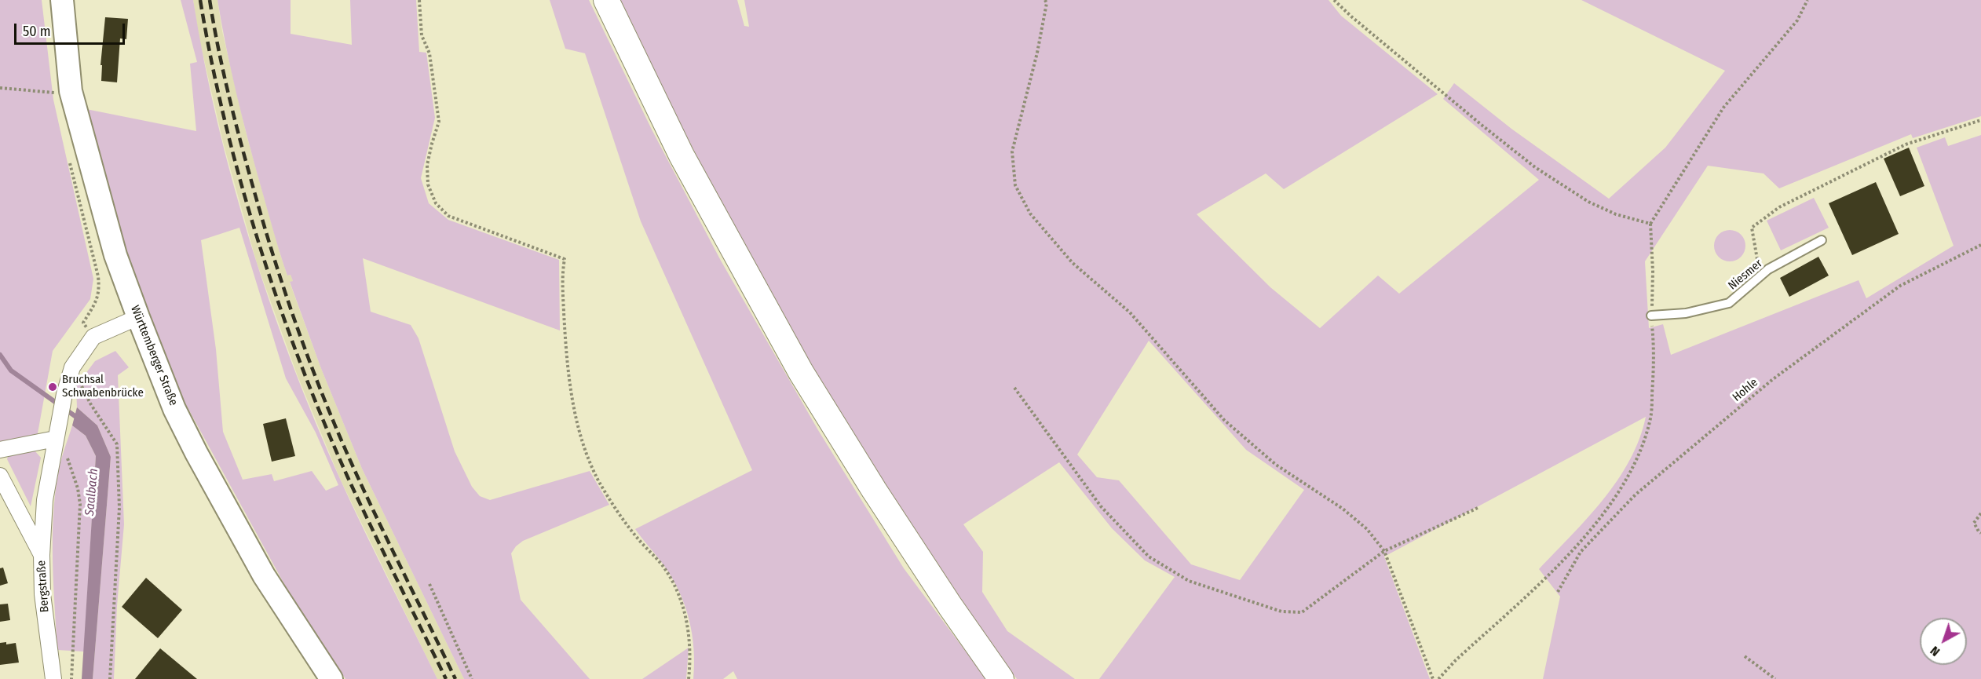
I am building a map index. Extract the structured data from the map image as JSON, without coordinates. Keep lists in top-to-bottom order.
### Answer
{
  "streets": {
    "main road": ["Württemberger Straße"],
    "street": ["Bergstraße"],
    "lane": ["Niesmer"],
    "path": ["Hohle"]
  },
  "water": ["Saalbach"],
  "places": ["Bruchsal Schwabenbrücke"],
  "scale_bar": "50 m",
  "north": "bottom left"
}
